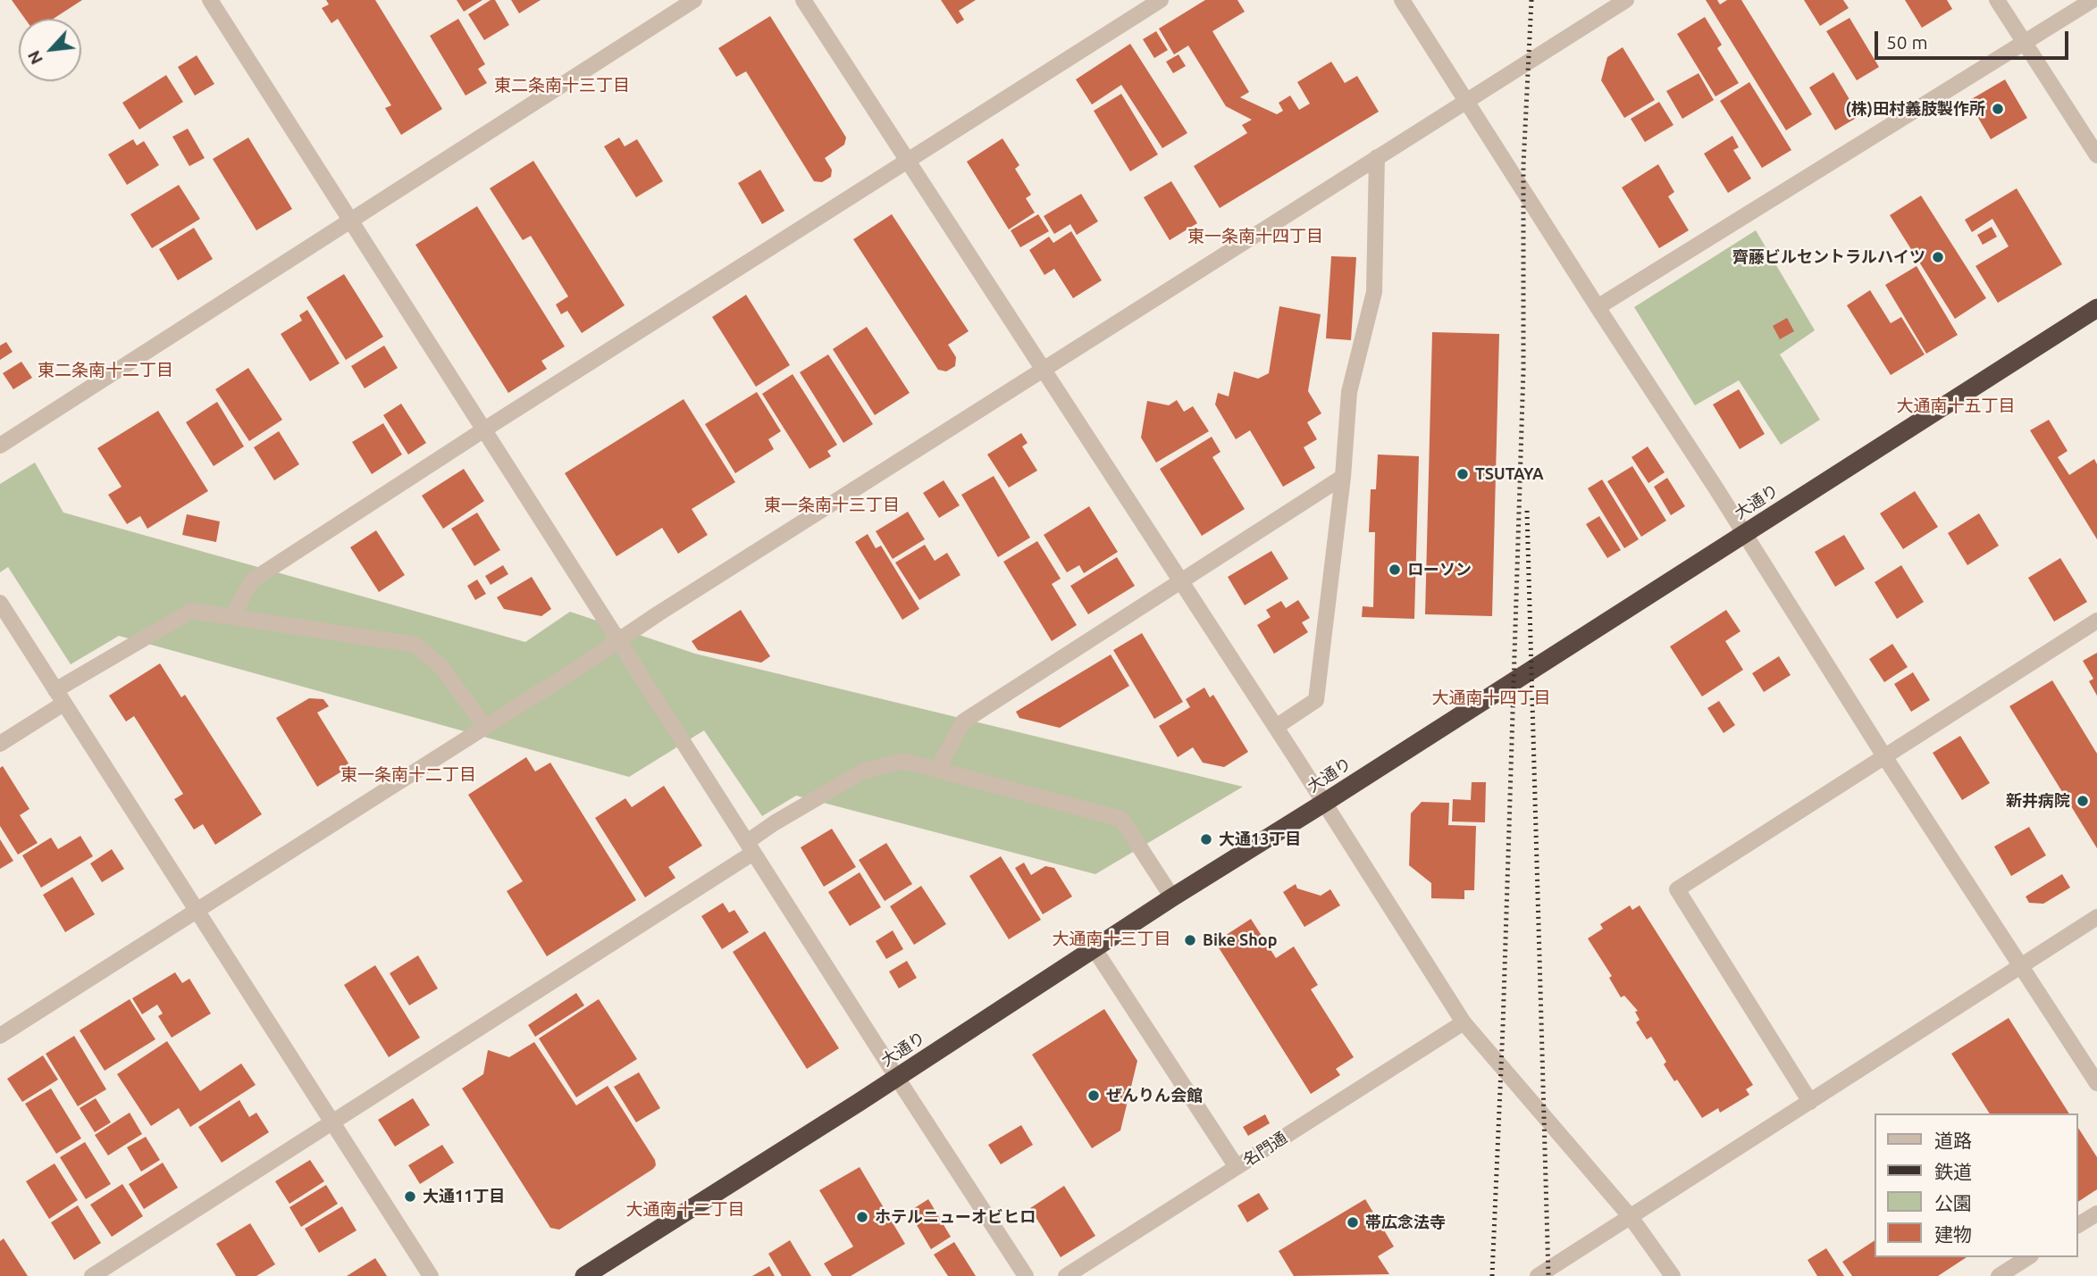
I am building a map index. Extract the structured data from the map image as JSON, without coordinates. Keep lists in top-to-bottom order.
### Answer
{
  "streets": {
    "highway": ["大通り"],
    "street": ["名門通"]
  },
  "districts": [
    "東二条南十三丁目",
    "東一条南十四丁目",
    "東二条南十二丁目",
    "大通南十五丁目",
    "東一条南十三丁目",
    "大通南十四丁目",
    "東一条南十二丁目",
    "大通南十三丁目",
    "大通南十二丁目"
  ],
  "places": [
    "(株)田村義肢製作所",
    "齊藤ビルセントラルハイツ",
    "TSUTAYA",
    "ローソン",
    "新井病院",
    "大通13丁目",
    "Bike Shop",
    "ぜんりん会館",
    "大通11丁目",
    "ホテルニューオビヒロ",
    "帯広念法寺"
  ],
  "legend": [
    "道路",
    "鉄道",
    "公園",
    "建物"
  ],
  "scale_bar": "50 m",
  "north": "bottom left"
}
